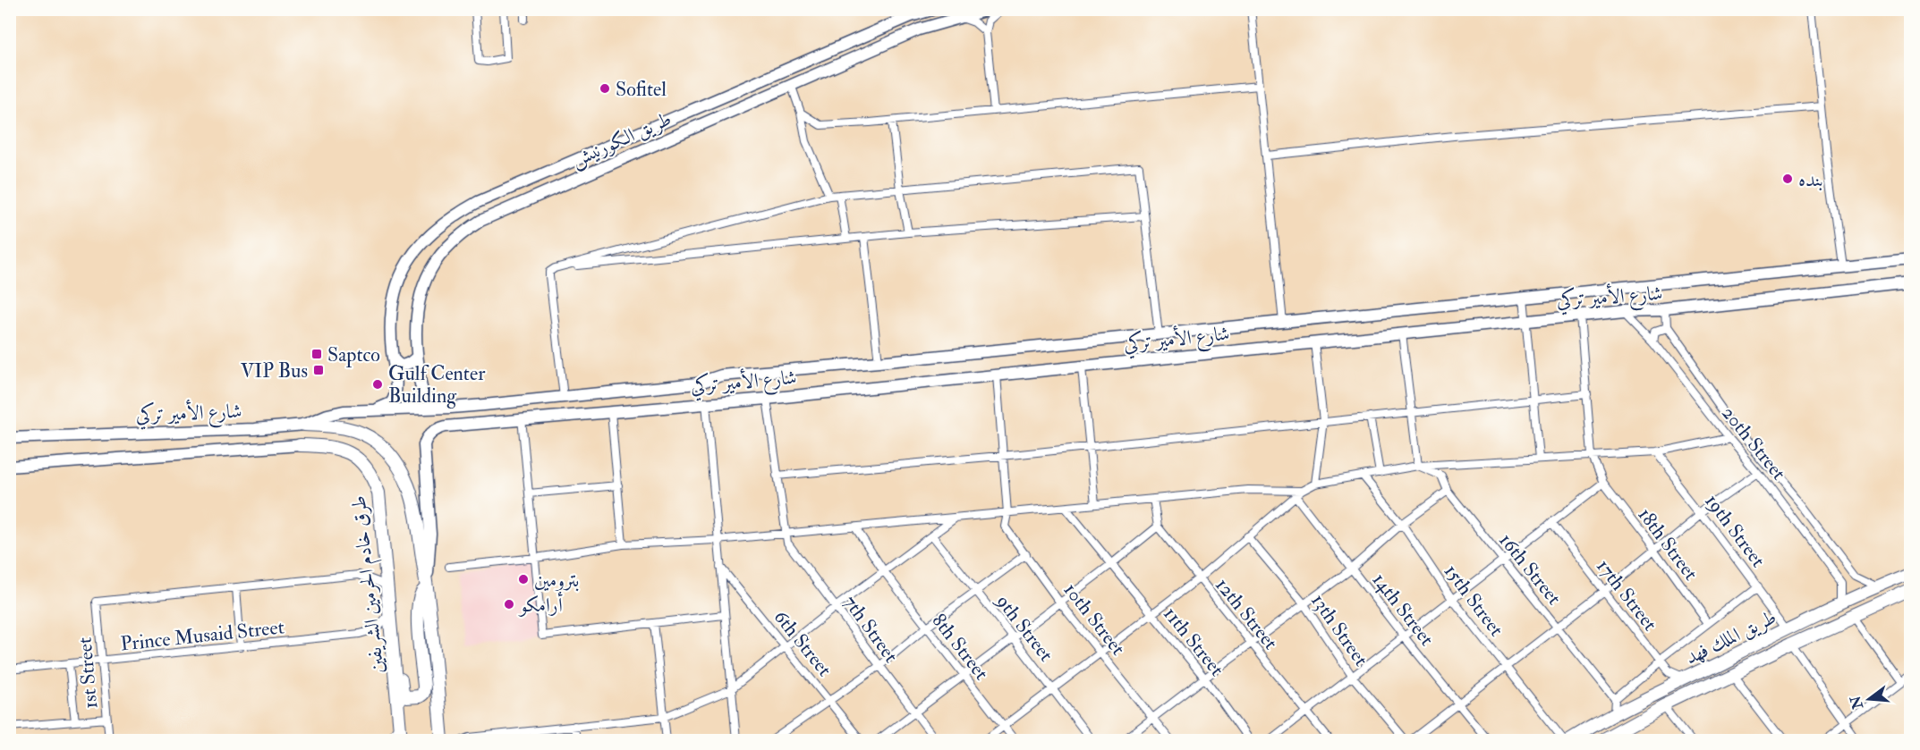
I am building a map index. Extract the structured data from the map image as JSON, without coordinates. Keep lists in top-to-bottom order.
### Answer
{
  "streets": {
    "highway": ["طرق خادم الحرمين الشريفين", "طريق الملك فهد"],
    "main road": ["طريق الكورنيش", "شارع الأمير تركي"],
    "street": [
      "20th Street",
      "19th Street",
      "18th Street",
      "16th Street",
      "17th Street",
      "15th Street",
      "14th Street",
      "12th Street",
      "10th Street",
      "9th Street",
      "7th Street",
      "13th Street",
      "Prince Musaid Street",
      "11th Street",
      "6th Street",
      "8th Street",
      "1st Street"
    ]
  },
  "crossings": [
    ["طريق الكورنيش", "شارع الأمير تركي"],
    ["شارع الأمير تركي", "20th Street"],
    ["شارع الأمير تركي", "18th Street"],
    ["شارع الأمير تركي", "طرق خادم الحرمين الشريفين"],
    ["شارع الأمير تركي", "10th Street"],
    ["20th Street", "طريق الملك فهد"],
    ["19th Street", "طريق الملك فهد"],
    ["طرق خادم الحرمين الشريفين", "Prince Musaid Street"],
    ["17th Street", "طريق الملك فهد"],
    ["Prince Musaid Street", "1st Street"]
  ],
  "places": {
    "other": [
      "Sofitel",
      "بنده",
      "Gulf Center Building",
      "بترومين",
      "أرامكو"
    ],
    "transit": ["Saptco", "VIP Bus"]
  },
  "north": "left"
}
